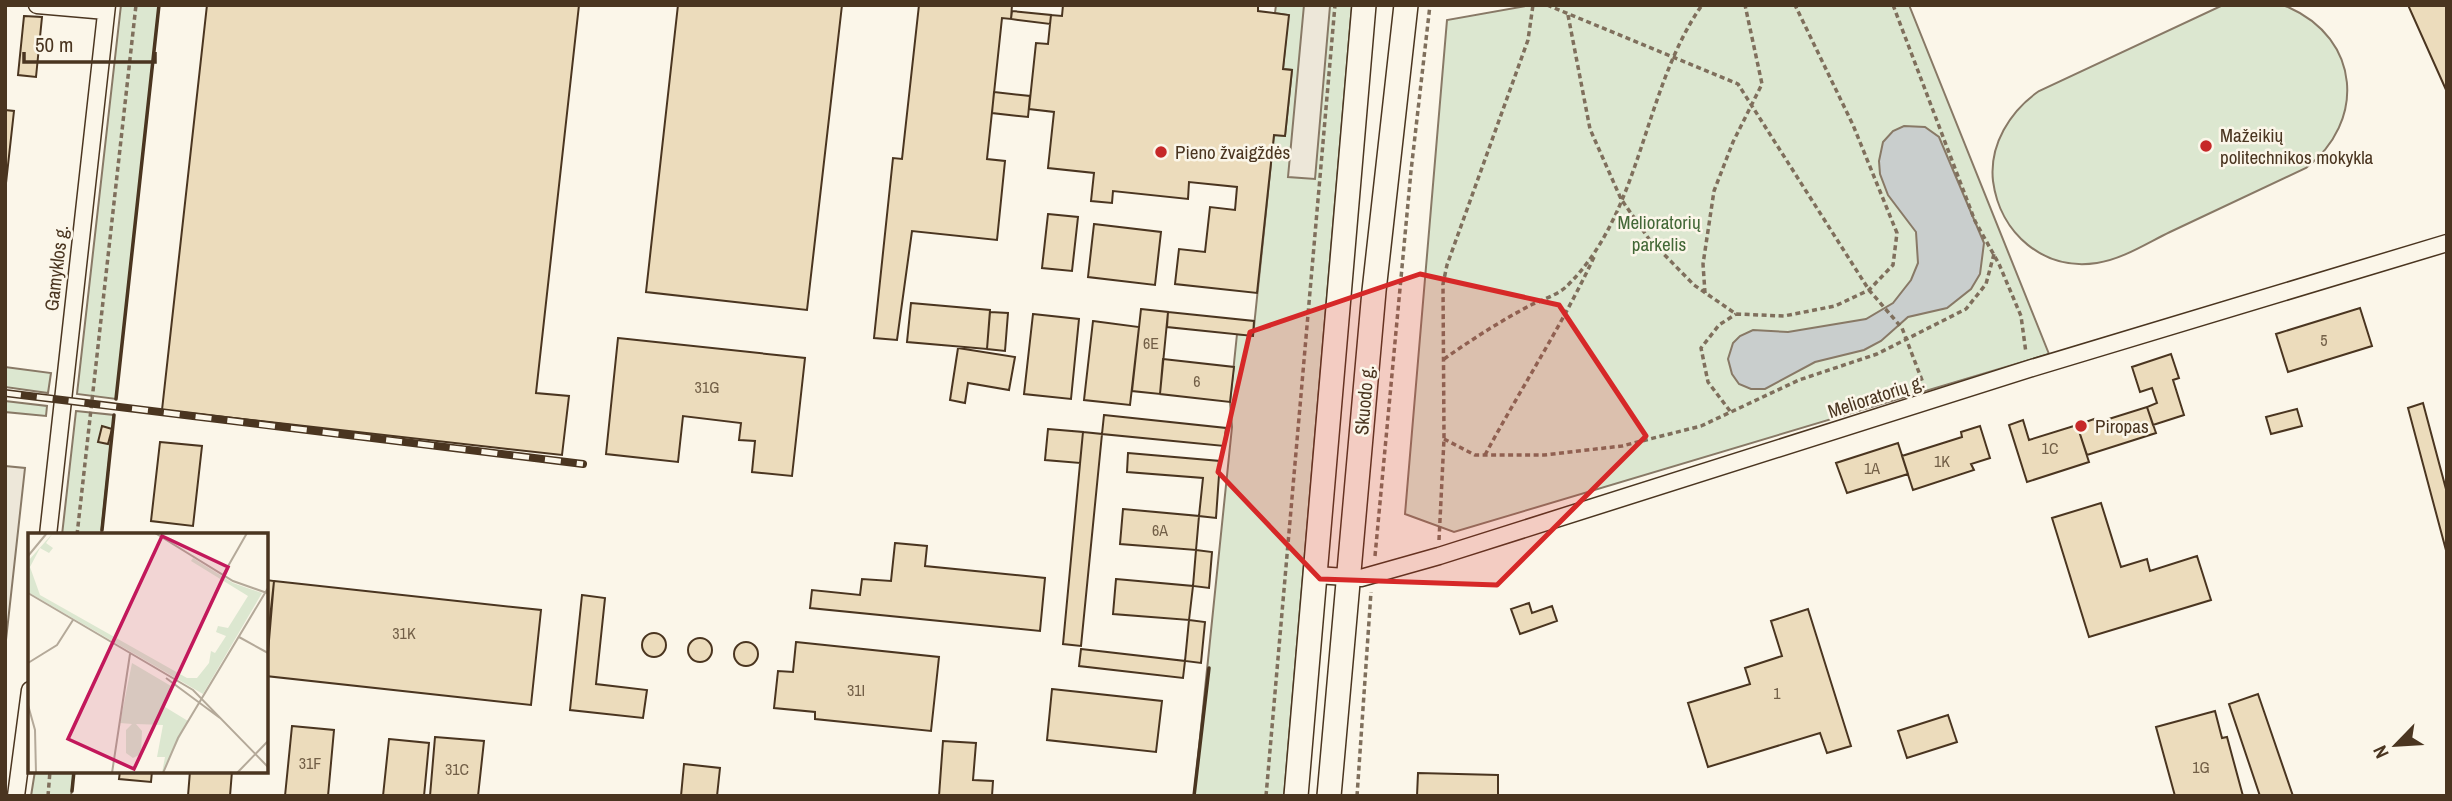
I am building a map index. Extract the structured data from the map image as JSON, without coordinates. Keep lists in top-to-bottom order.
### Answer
{
  "streets": {
    "main road": ["Skuodo g."],
    "street": ["Gamyklos g.", "Melioratorių g."]
  },
  "crossings": [
    ["Melioratorių g.", "Skuodo g."]
  ],
  "parks": ["Melioratorių parkelis"],
  "places": ["Mažeikių politechnikos mokykla", "Pieno žvaigždės", "Piropas"],
  "house_numbers": [
    "5",
    "6E",
    "6",
    "31G",
    "1C",
    "1K",
    "1A",
    "6A",
    "31K",
    "31I",
    "1",
    "31F",
    "1G",
    "31C"
  ],
  "scale_bar": "50 m",
  "north": "bottom left"
}
